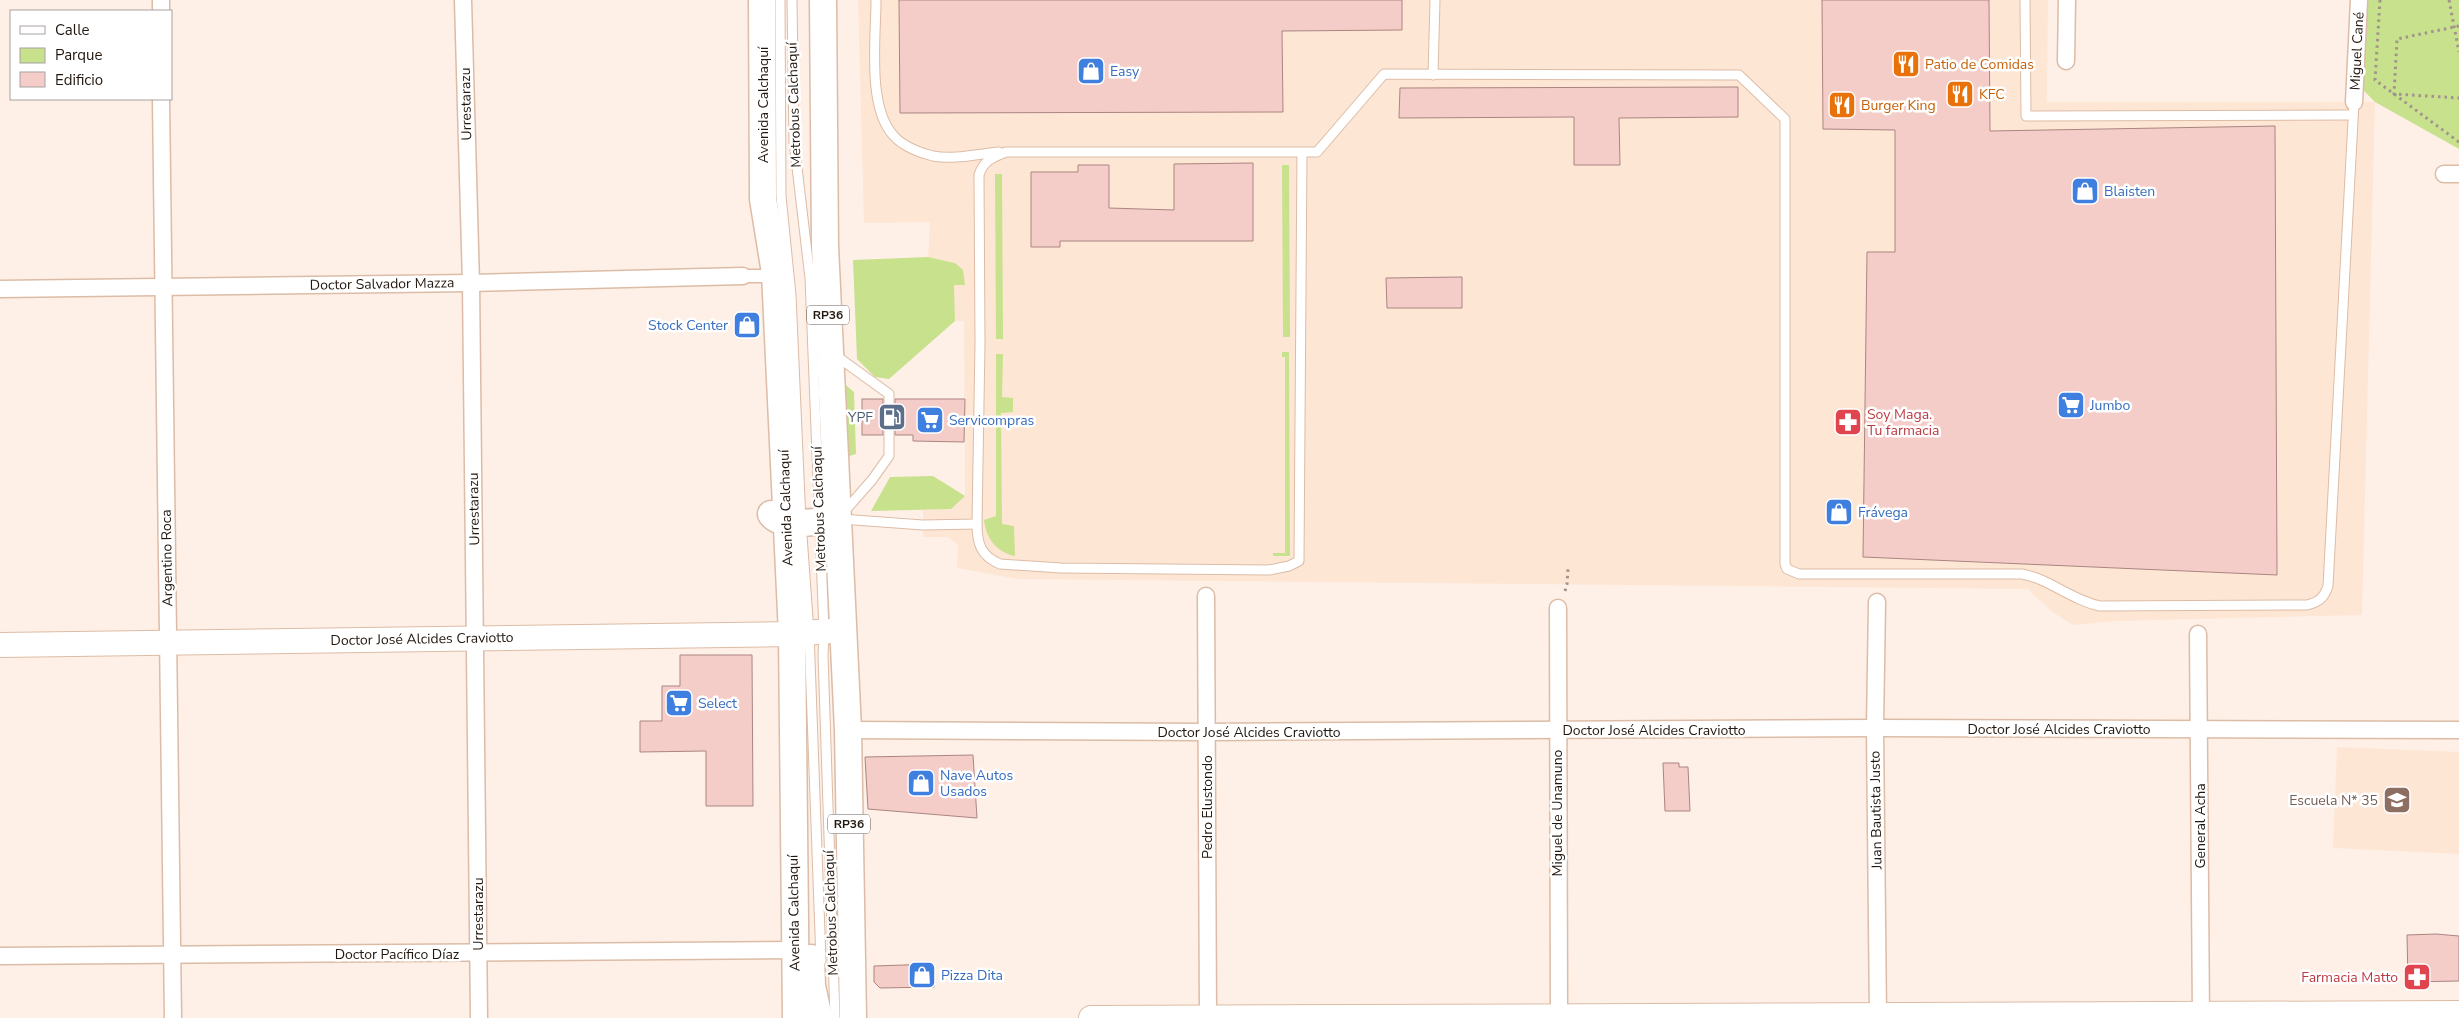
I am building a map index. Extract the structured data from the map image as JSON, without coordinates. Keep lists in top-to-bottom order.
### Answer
{
  "streets": {
    "main road": ["Avenida Calchaquí", "RP36", "Doctor José Alcides Craviotto"],
    "street": [
      "Miguel Cané",
      "Urrestarazu",
      "Doctor Salvador Mazza",
      "Argentino Roca",
      "Pedro Elustondo",
      "Juan Bautista Justo",
      "Miguel de Unamuno",
      "General Acha",
      "Doctor Pacífico Díaz"
    ],
    "lane": ["Metrobus Calchaquí"]
  },
  "crossings": [
    ["Urrestarazu", "Doctor Salvador Mazza"],
    ["Urrestarazu", "Doctor José Alcides Craviotto"],
    ["Urrestarazu", "Doctor Pacífico Díaz"],
    ["Avenida Calchaquí", "Metrobus Calchaquí"],
    ["Avenida Calchaquí", "Doctor José Alcides Craviotto"],
    ["Avenida Calchaquí", "Doctor Pacífico Díaz"],
    ["Metrobus Calchaquí", "Doctor José Alcides Craviotto"],
    ["Doctor Salvador Mazza", "Argentino Roca"],
    ["Argentino Roca", "Doctor José Alcides Craviotto"],
    ["Argentino Roca", "Doctor Pacífico Díaz"],
    ["Doctor José Alcides Craviotto", "Pedro Elustondo"],
    ["Doctor José Alcides Craviotto", "Juan Bautista Justo"],
    ["Doctor José Alcides Craviotto", "Miguel de Unamuno"],
    ["Doctor José Alcides Craviotto", "General Acha"]
  ],
  "places": {
    "restaurant": ["Patio de Comidas", "KFC", "Burger King"],
    "shop": [
      "Easy",
      "Blaisten",
      "Stock Center",
      "Frávega",
      "Nave Autos Usados",
      "Pizza Dita"
    ],
    "supermarket": ["Jumbo", "Servicompras", "Select"],
    "fuel station": ["YPF"],
    "pharmacy": ["Soy Maga. Tu farmacia", "Farmacia Matto"],
    "school or university": ["Escuela N* 35"]
  },
  "legend": ["Calle", "Parque", "Edificio"]
}
